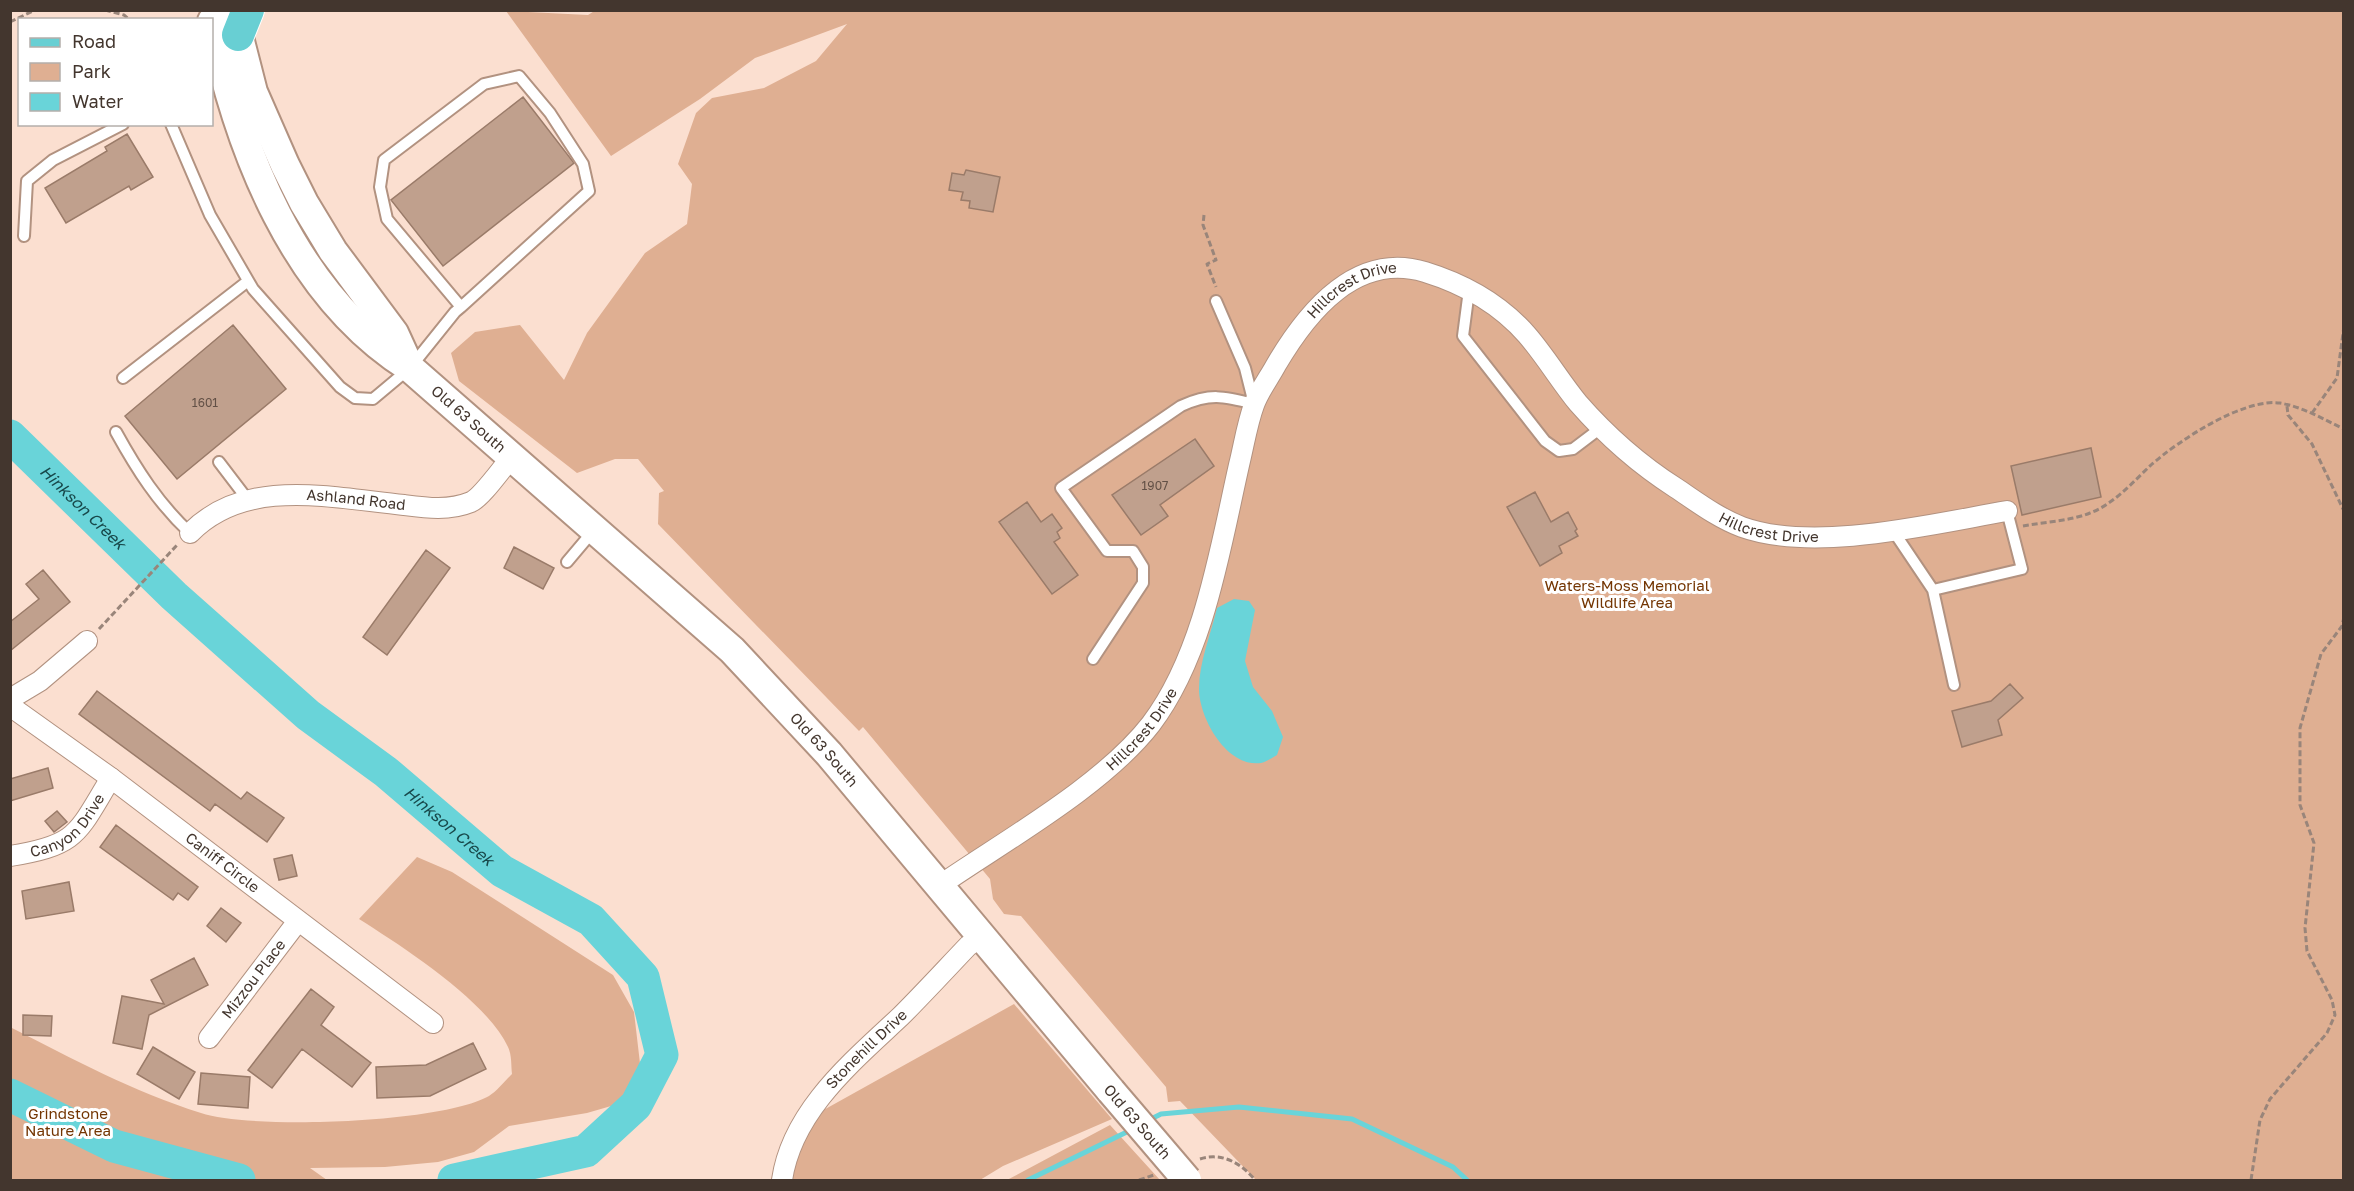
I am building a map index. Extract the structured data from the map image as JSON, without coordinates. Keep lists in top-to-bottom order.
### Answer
{
  "streets": {
    "main road": ["Old 63 South"],
    "street": [
      "Hillcrest Drive",
      "Ashland Road",
      "Canyon Drive",
      "Caniff Circle",
      "Mizzou Place",
      "Stonehill Drive"
    ]
  },
  "crossings": [
    ["Hillcrest Drive", "Old 63 South"],
    ["Old 63 South", "Ashland Road"],
    ["Old 63 South", "Stonehill Drive"],
    ["Canyon Drive", "Caniff Circle"],
    ["Caniff Circle", "Mizzou Place"]
  ],
  "water": ["Hinkson Creek"],
  "parks": ["Waters-Moss Memorial Wildlife Area", "Grindstone Nature Area"],
  "house_numbers": ["1601", "1907"],
  "legend": ["Road", "Park", "Water"]
}
